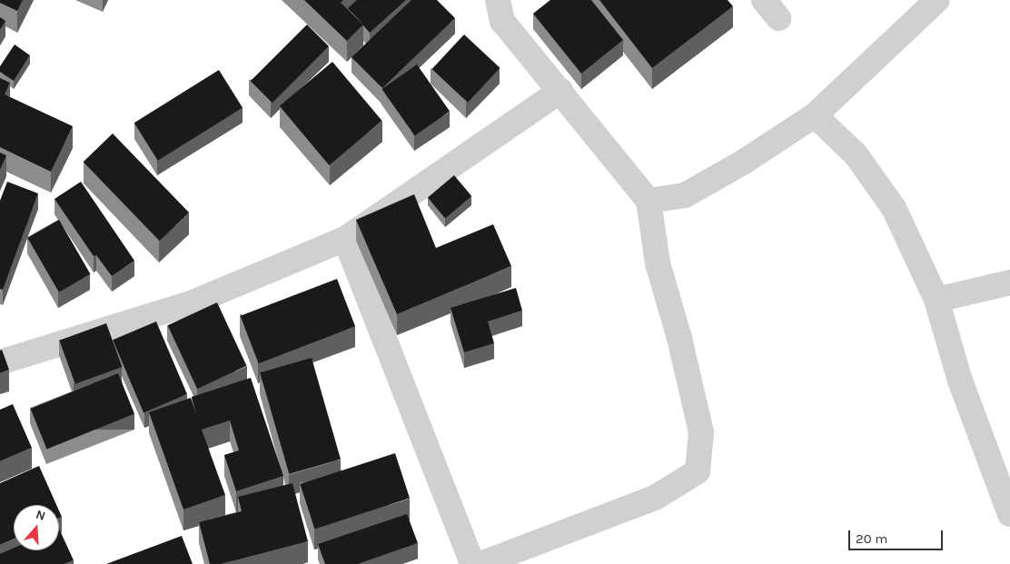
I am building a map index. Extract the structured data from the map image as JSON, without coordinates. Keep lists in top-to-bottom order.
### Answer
{
  "scale_bar": "20 m",
  "north": "top"
}
